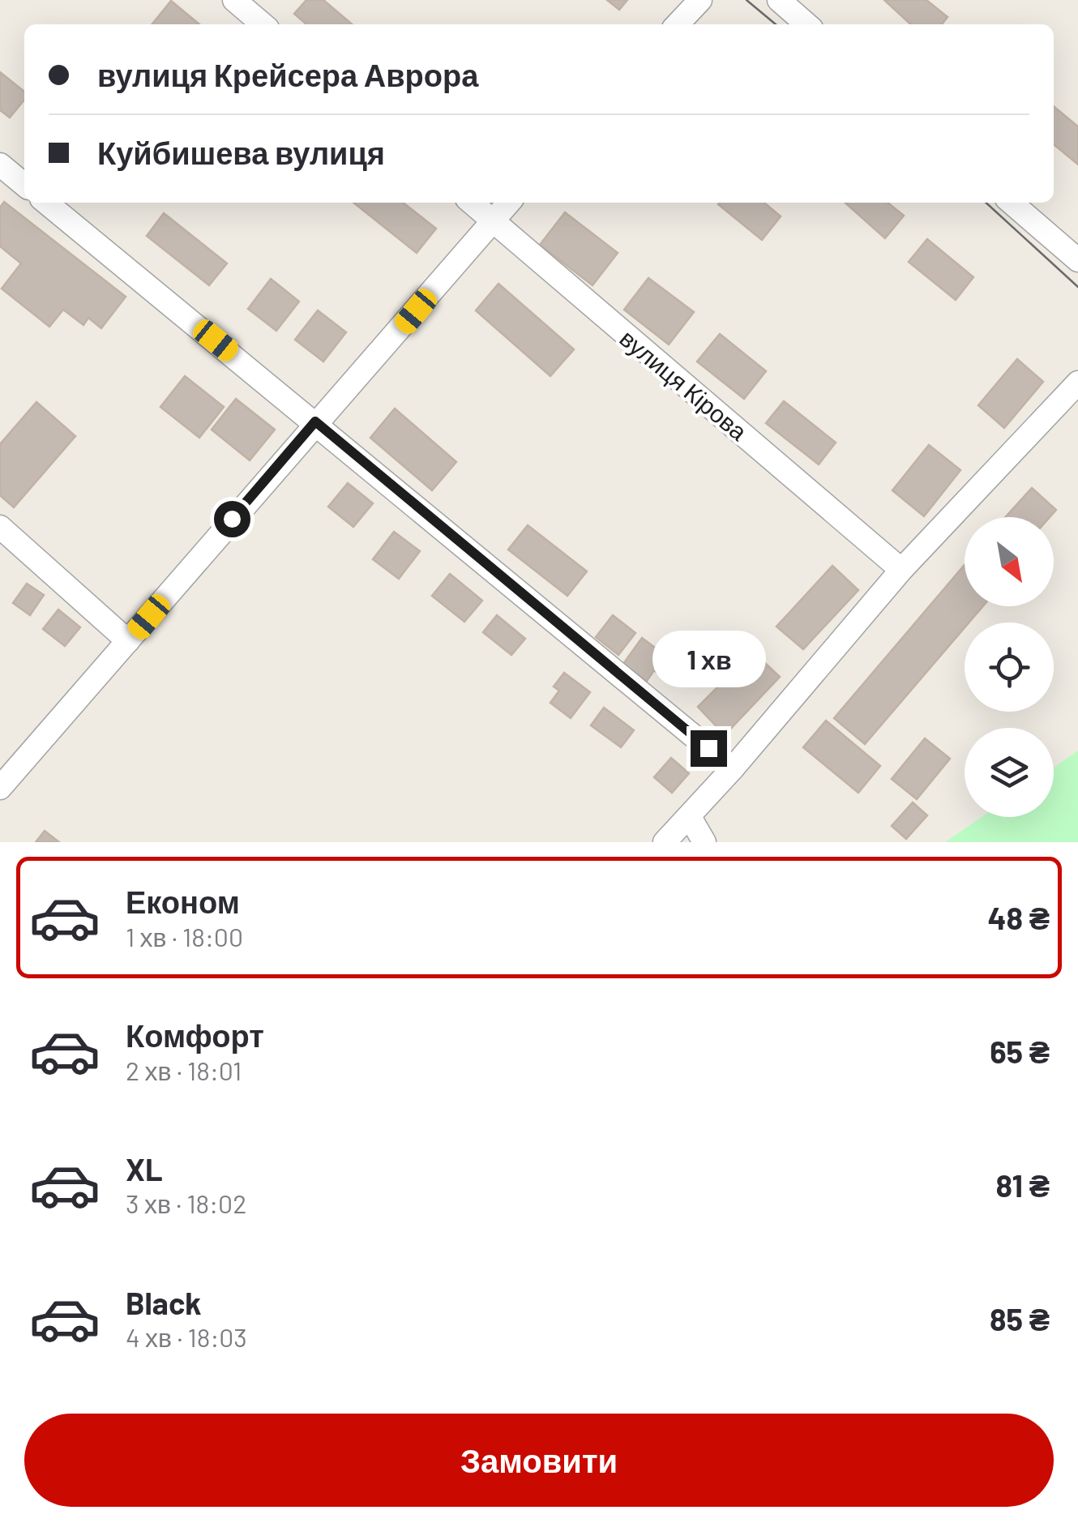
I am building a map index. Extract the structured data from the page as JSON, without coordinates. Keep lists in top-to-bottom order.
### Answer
{
  "streets": {
    "street": ["вулиця Кірова"]
  },
  "north": "bottom right",
  "page": {
    "banner": ["вулиця Крейсера Аврора", "Куйбишева вулиця"],
    "bubble": "1 хв",
    "list": [
      {
        "name": "Економ",
        "note": "1 хв · 18:00",
        "value": "48 ₴"
      },
      {
        "name": "Комфорт",
        "note": "2 хв · 18:01",
        "value": "65 ₴"
      },
      {
        "name": "XL",
        "note": "3 хв · 18:02",
        "value": "81 ₴"
      },
      {
        "name": "Black",
        "note": "4 хв · 18:03",
        "value": "85 ₴"
      }
    ],
    "buttons": "Замовити"
  }
}
